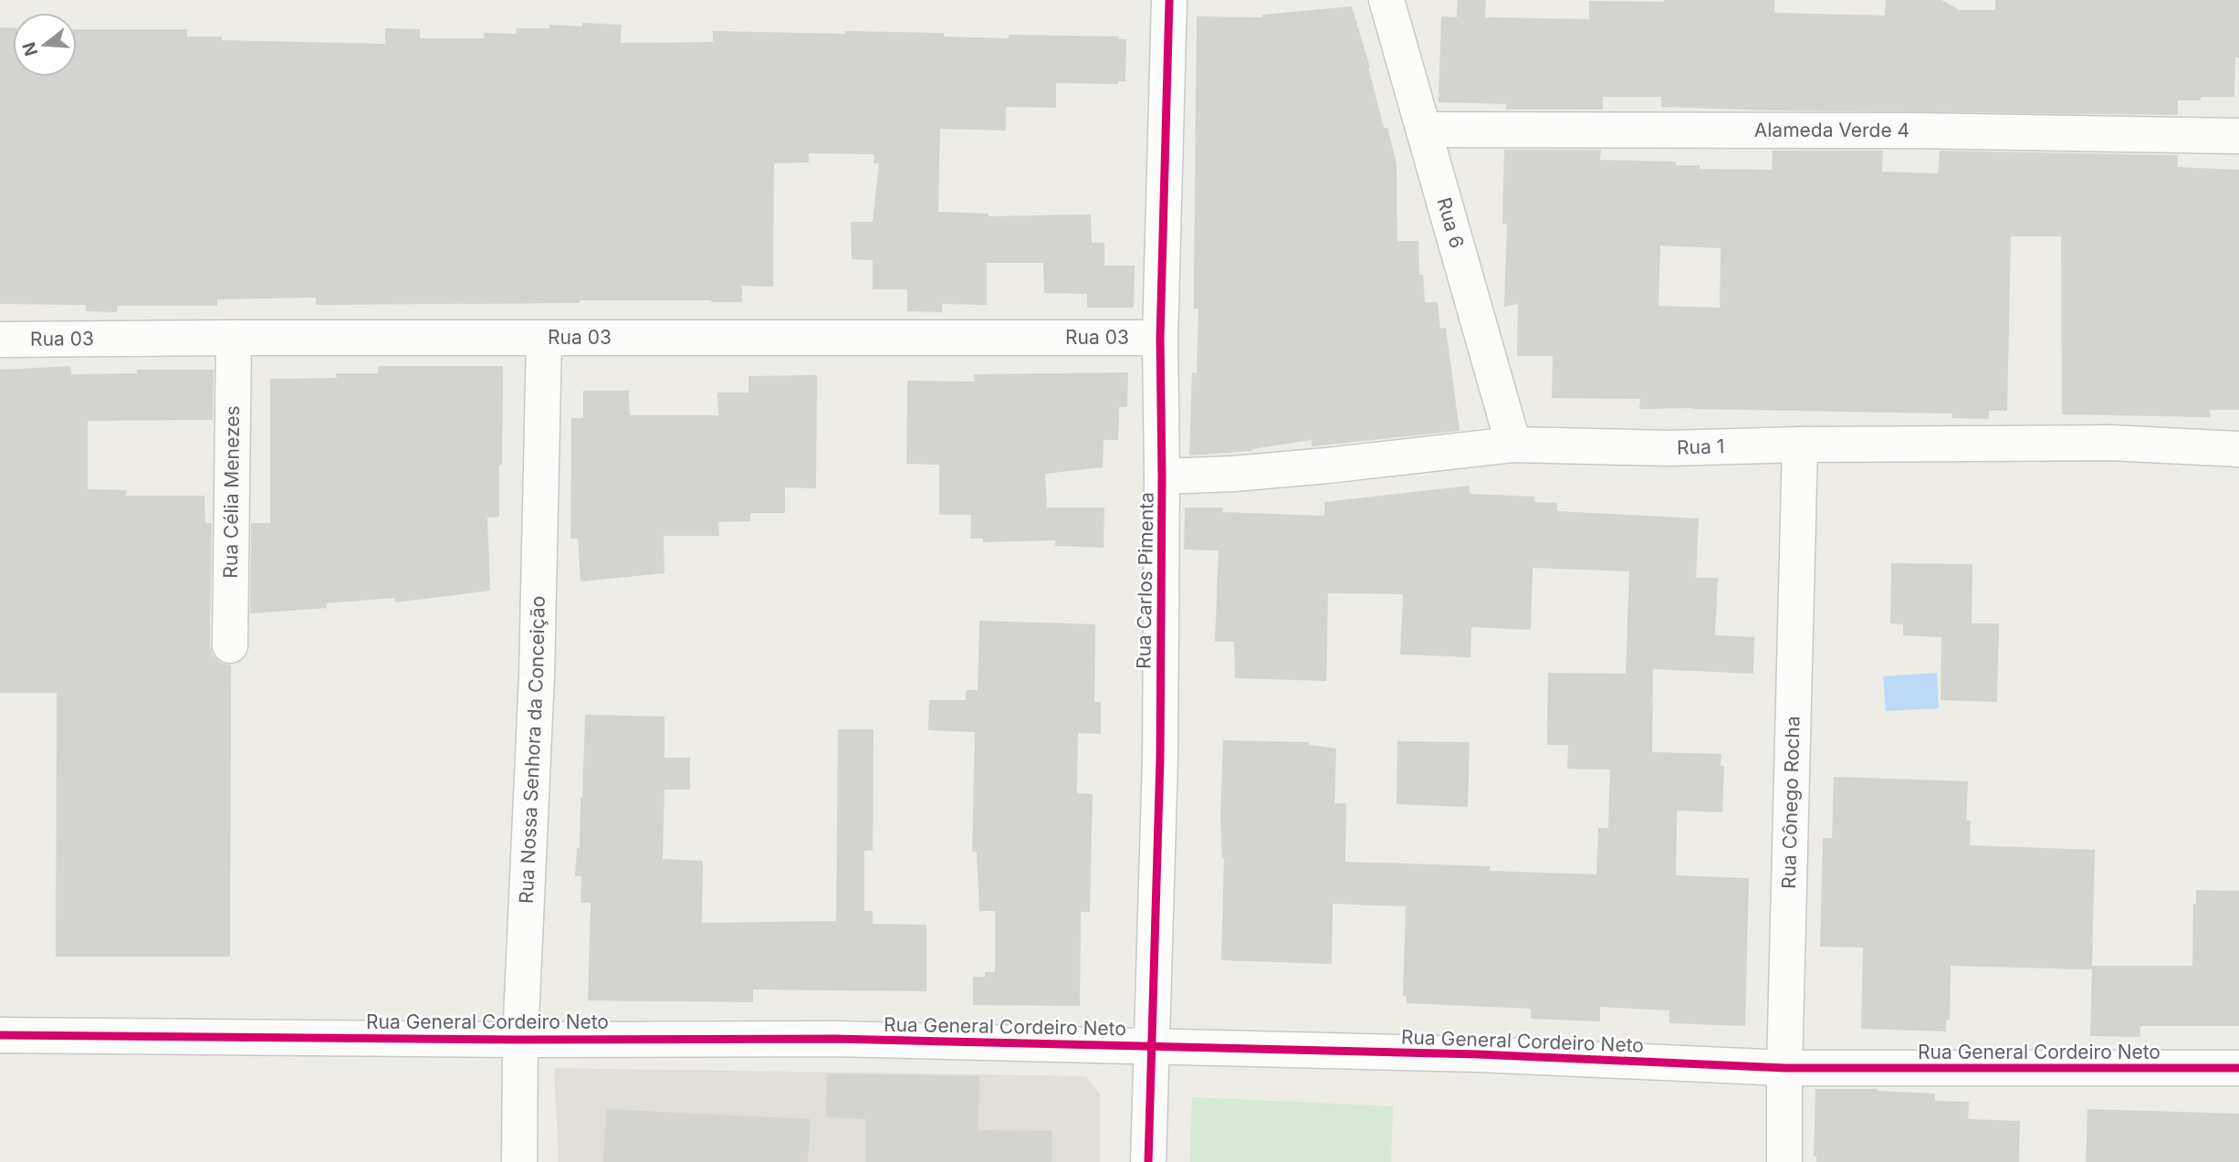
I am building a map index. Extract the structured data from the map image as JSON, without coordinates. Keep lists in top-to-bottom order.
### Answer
{
  "streets": {
    "street": [
      "Alameda Verde 4",
      "Rua 6",
      "Rua 03",
      "Rua 1",
      "Rua Célia Menezes",
      "Rua Carlos Pimenta",
      "Rua Nossa Senhora da Conceição",
      "Rua Cônego Rocha",
      "Rua General Cordeiro Neto"
    ]
  },
  "crossings": [
    ["Alameda Verde 4", "Rua 6"],
    ["Rua 6", "Rua 1"],
    ["Rua 03", "Rua Célia Menezes"],
    ["Rua 03", "Rua Carlos Pimenta"],
    ["Rua 03", "Rua Nossa Senhora da Conceição"],
    ["Rua 1", "Rua Carlos Pimenta"],
    ["Rua 1", "Rua Cônego Rocha"],
    ["Rua Carlos Pimenta", "Rua General Cordeiro Neto"],
    ["Rua Nossa Senhora da Conceição", "Rua General Cordeiro Neto"],
    ["Rua Cônego Rocha", "Rua General Cordeiro Neto"]
  ],
  "north": "left"
}
